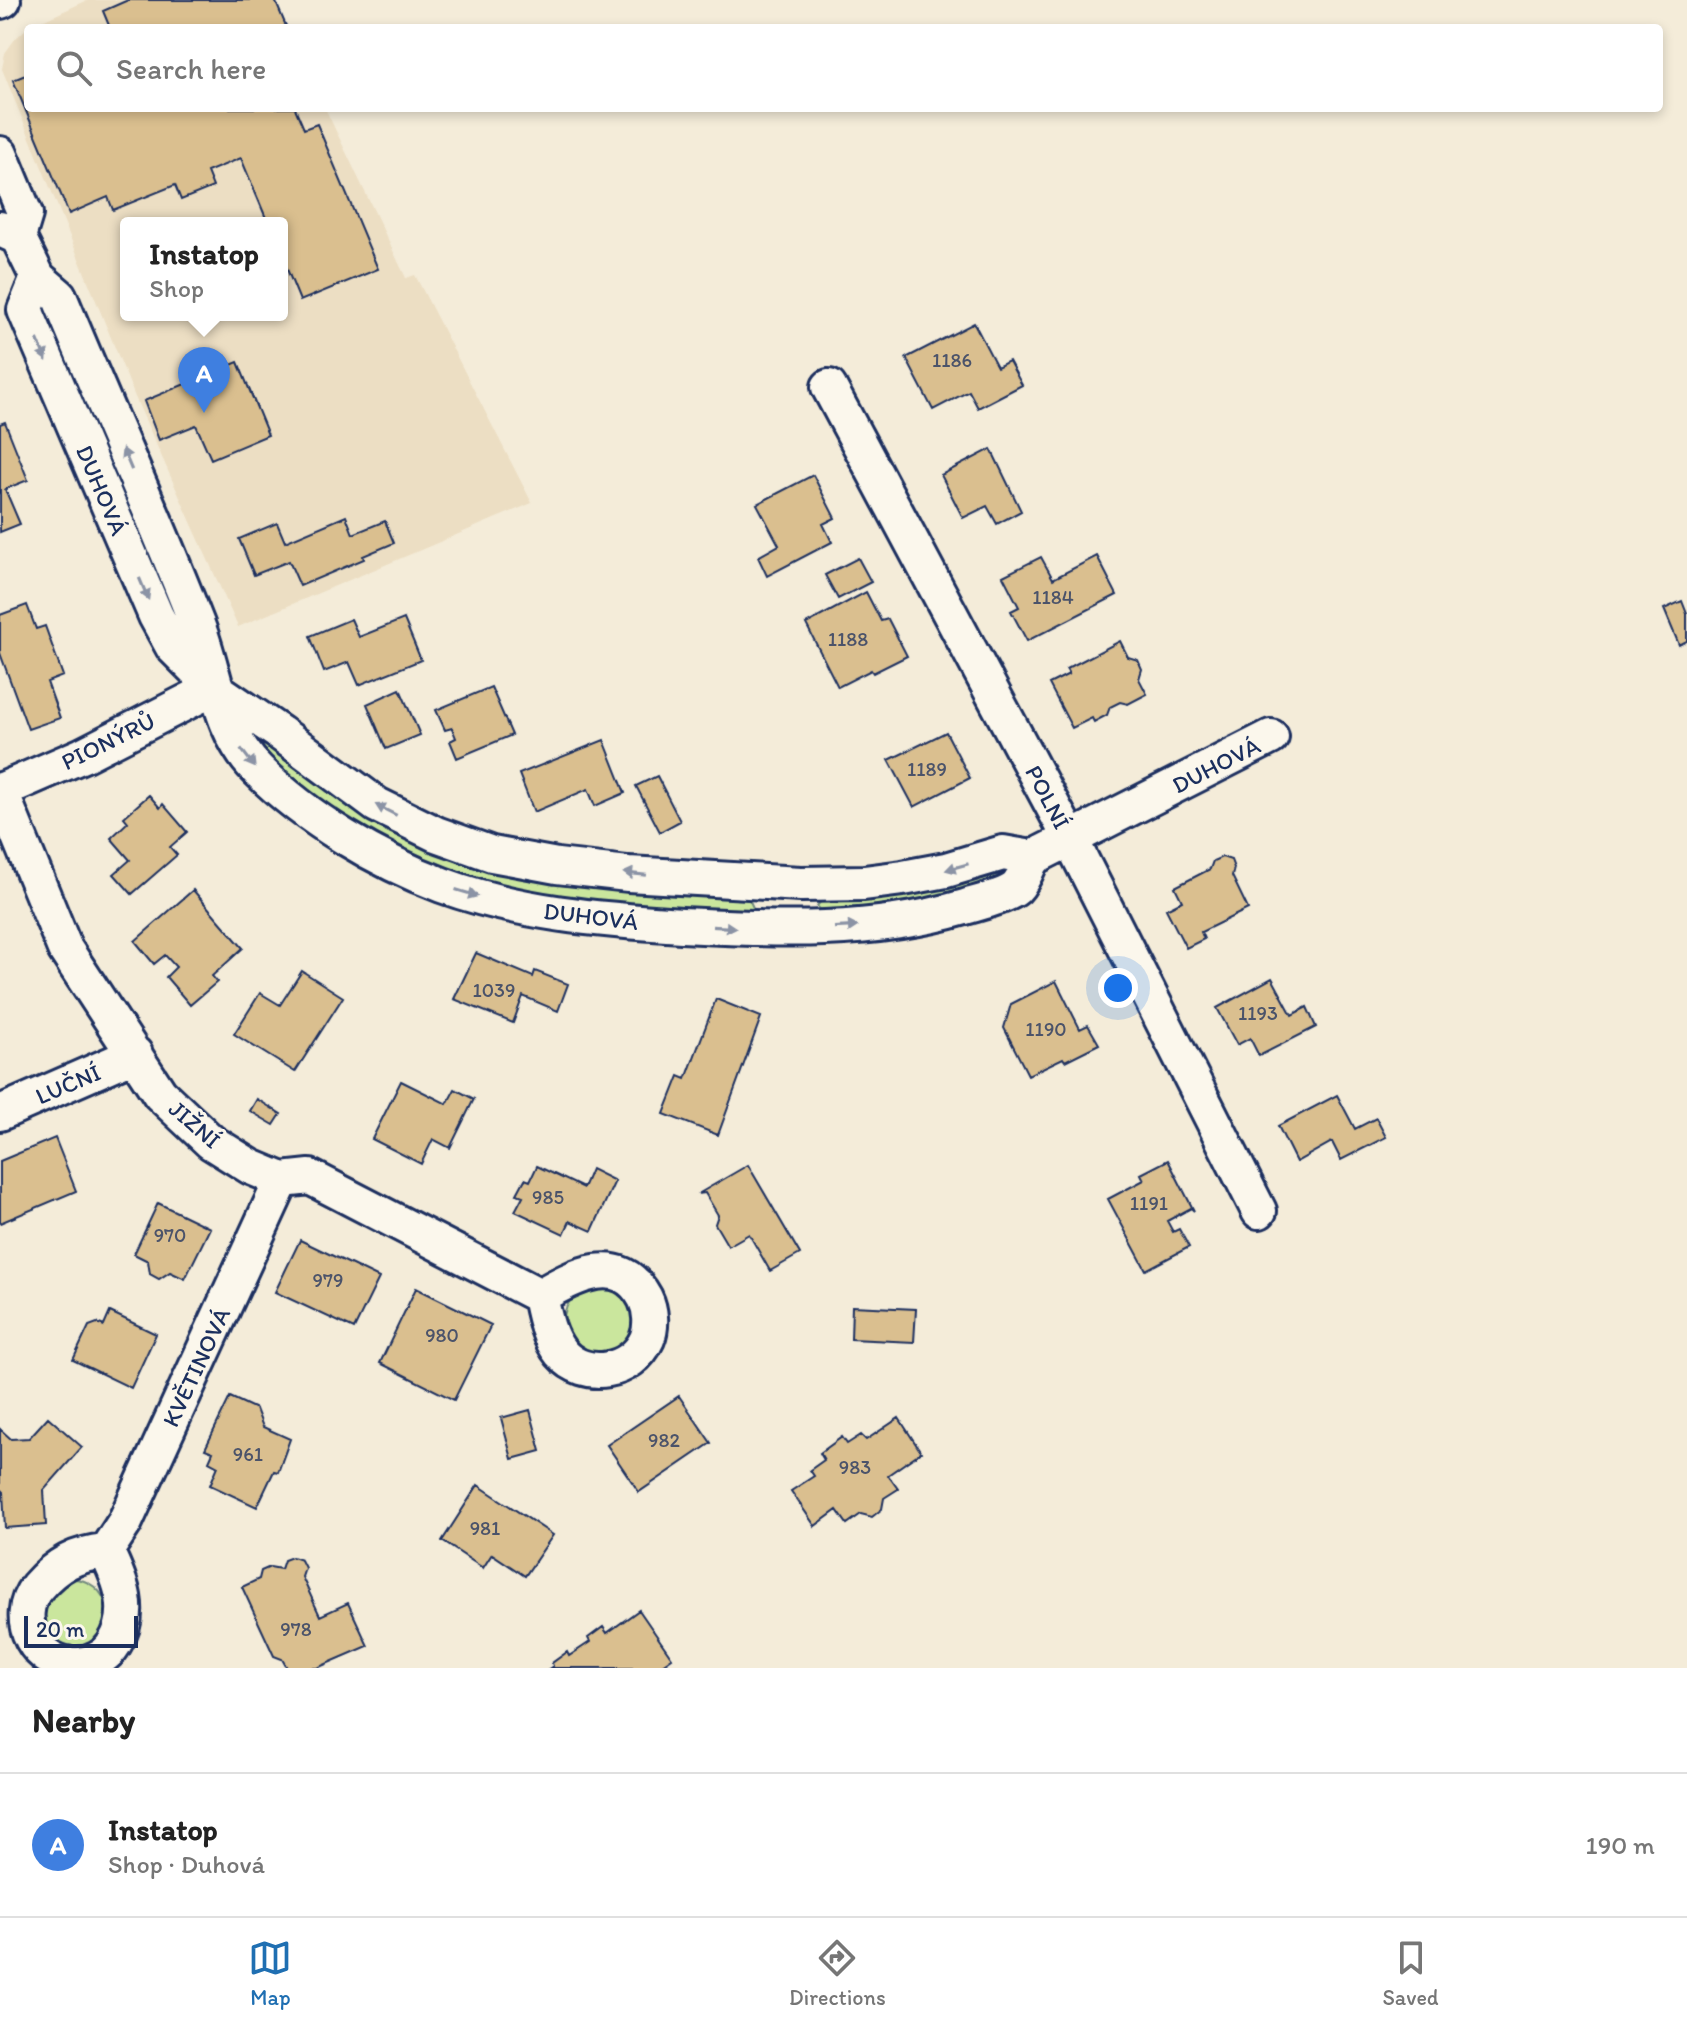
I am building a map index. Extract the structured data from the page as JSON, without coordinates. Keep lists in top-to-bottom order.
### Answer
{
  "streets": {
    "street": [
      "DUHOVÁ",
      "PIONÝRŮ",
      "POLNÍ",
      "LUČNÍ",
      "JIŽNÍ",
      "KVĚTINOVÁ"
    ]
  },
  "crossings": [
    ["DUHOVÁ", "PIONÝRŮ"],
    ["DUHOVÁ", "POLNÍ"],
    ["PIONÝRŮ", "JIŽNÍ"],
    ["LUČNÍ", "JIŽNÍ"],
    ["JIŽNÍ", "KVĚTINOVÁ"]
  ],
  "house_numbers": [
    "1186",
    "1184",
    "1188",
    "1189",
    "1039",
    "1193",
    "1190",
    "985",
    "1191",
    "970",
    "979",
    "980",
    "982",
    "961",
    "983",
    "981",
    "978"
  ],
  "scale_bar": "20 m",
  "page": {
    "search": "Search here",
    "popup": ["Instatop", "Shop"],
    "pins": "A",
    "scale": "20 m",
    "heading": "Nearby",
    "list": [
      {
        "mark": "A",
        "name": "Instatop",
        "note": "Shop · Duhová",
        "value": "190 m"
      }
    ],
    "nav": ["Map", "Directions", "Saved"]
  }
}
